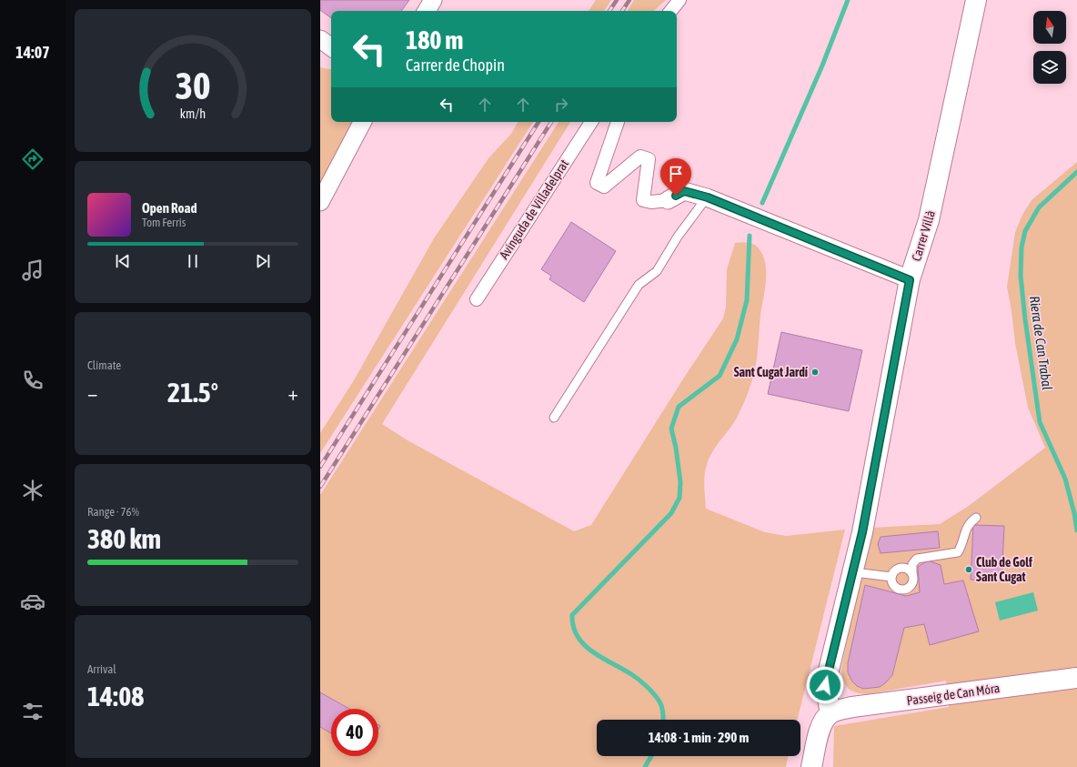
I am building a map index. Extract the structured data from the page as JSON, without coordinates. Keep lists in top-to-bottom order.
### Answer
{
  "streets": {
    "street": ["Avinguda de Villadelprat", "Carrer Villà", "Passeig de Can Móra"]
  },
  "crossings": [
    ["Carrer Villà", "Passeig de Can Móra"]
  ],
  "water": ["Riera de Can Trabal"],
  "places": ["Sant Cugat Jardí", "Club de Golf Sant Cugat"],
  "north": "top",
  "page": {
    "tabs": "14:07",
    "turn": ["180 m", "Carrer de Chopin"],
    "song": ["Open Road", "Tom Ferris"],
    "tile": [
      "Climate",
      ["Range · 76%", "380 km"],
      ["Arrival", "14:08"]
    ],
    "heat": ["−", "21.5°", "+"],
    "limit": "40",
    "trip": "14:08 · 1 min · 290 m",
    "gauge": ["30", "km/h"]
  }
}
